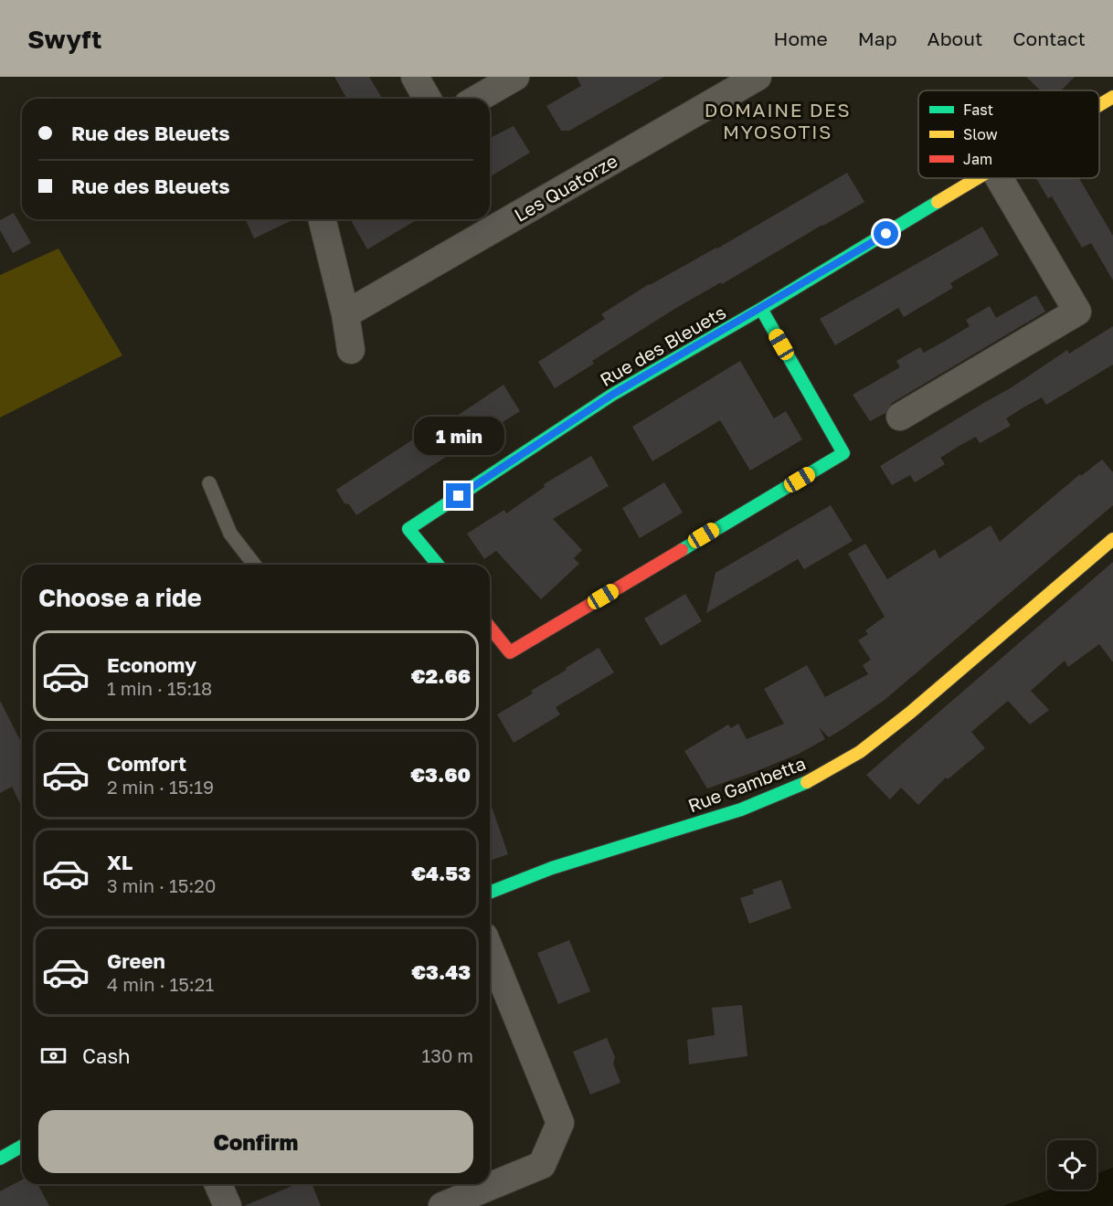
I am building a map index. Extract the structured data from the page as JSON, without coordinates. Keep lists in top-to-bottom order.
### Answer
{
  "streets": {
    "street": ["Les Quatorze", "Rue des Bleuets", "Rue Gambetta"]
  },
  "districts": ["DOMAINE DES MYOSOTIS"],
  "legend": ["Fast", "Slow", "Jam"],
  "page": {
    "header": "Swyft",
    "nav": [
      "Home",
      "Map",
      "About",
      "Contact"
    ],
    "banner": ["Rue des Bleuets", "Rue des Bleuets"],
    "bubble": "1 min",
    "heading": "Choose a ride",
    "list": [
      {
        "name": "Economy",
        "note": "1 min · 15:18",
        "value": "€2.66"
      },
      {
        "name": "Comfort",
        "note": "2 min · 15:19",
        "value": "€3.60"
      },
      {
        "name": "XL",
        "note": "3 min · 15:20",
        "value": "€4.53"
      },
      {
        "name": "Green",
        "note": "4 min · 15:21",
        "value": "€3.43"
      }
    ],
    "pay": ["Cash", "130 m"],
    "buttons": "Confirm"
  }
}
